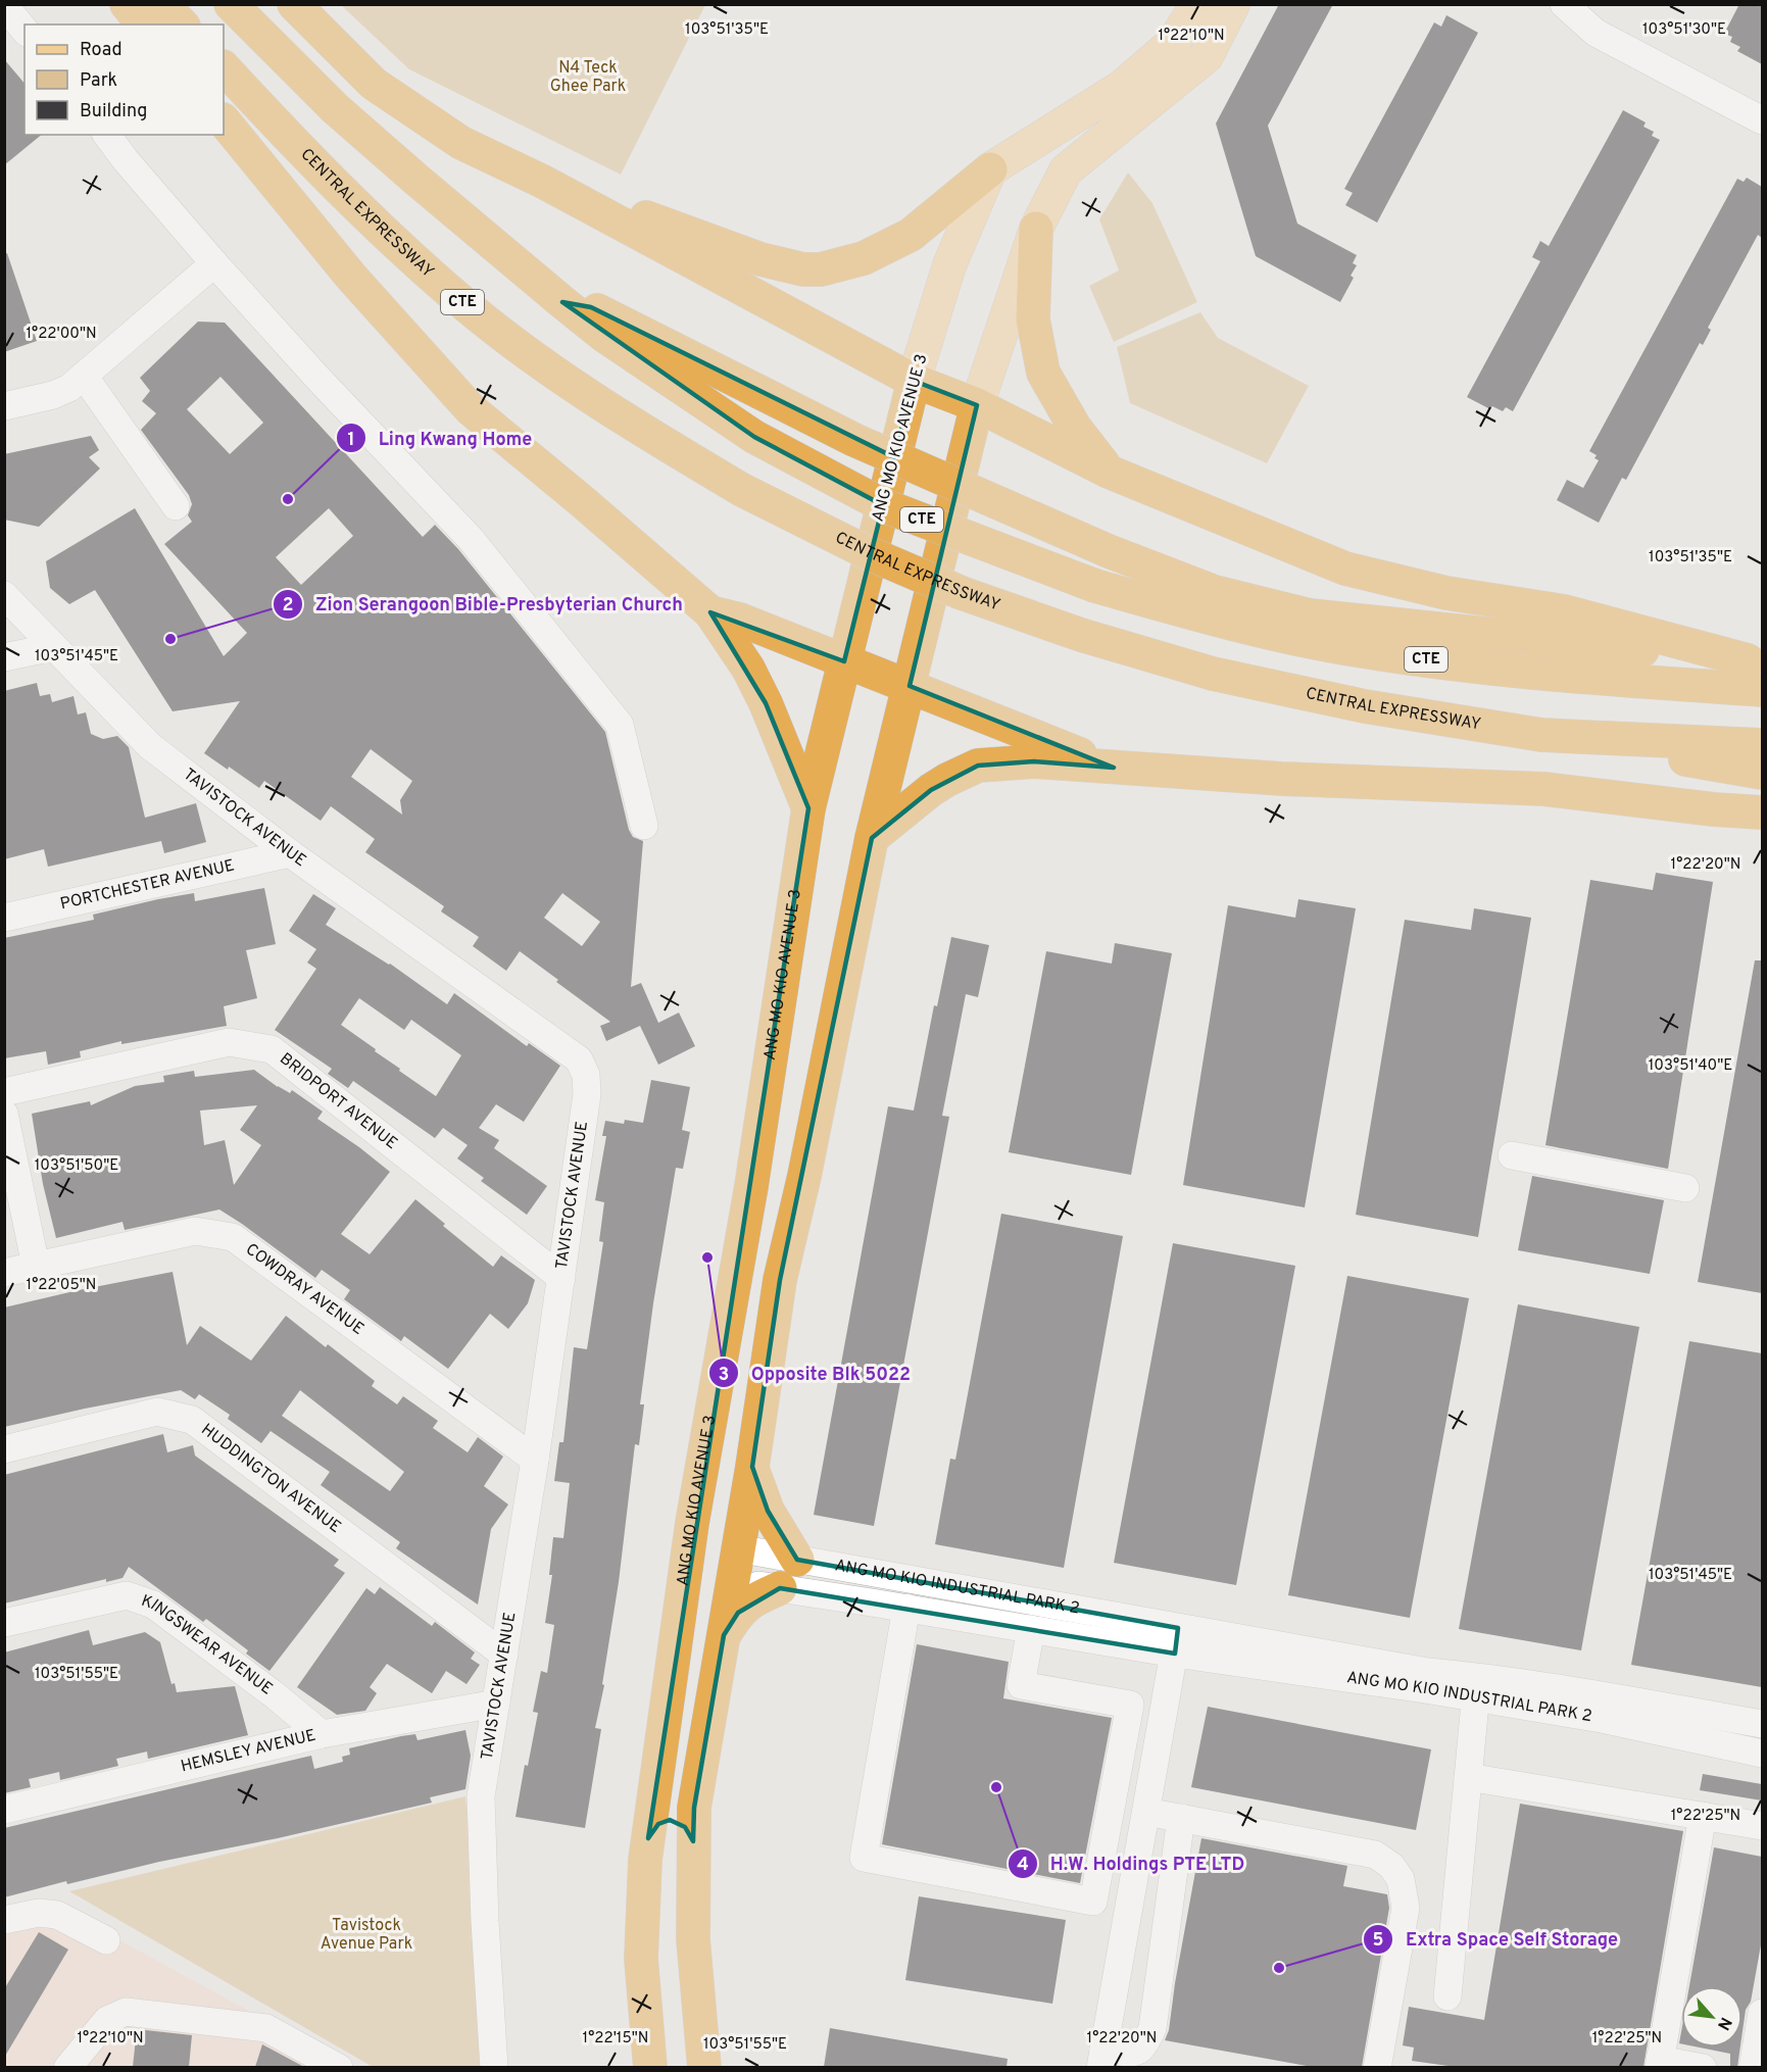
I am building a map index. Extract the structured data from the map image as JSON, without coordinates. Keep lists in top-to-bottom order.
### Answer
{
  "streets": {
    "highway": ["CENTRAL EXPRESSWAY", "CTE", "ANG MO KIO AVENUE 3"],
    "street": [
      "TAVISTOCK AVENUE",
      "PORTCHESTER AVENUE",
      "BRIDPORT AVENUE",
      "COWDRAY AVENUE",
      "HUDDINGTON AVENUE",
      "ANG MO KIO INDUSTRIAL PARK 2",
      "KINGSWEAR AVENUE",
      "HEMSLEY AVENUE"
    ]
  },
  "crossings": [
    ["TAVISTOCK AVENUE", "PORTCHESTER AVENUE"],
    ["TAVISTOCK AVENUE", "BRIDPORT AVENUE"],
    ["TAVISTOCK AVENUE", "COWDRAY AVENUE"],
    ["TAVISTOCK AVENUE", "HUDDINGTON AVENUE"],
    ["TAVISTOCK AVENUE", "HEMSLEY AVENUE"],
    ["KINGSWEAR AVENUE", "HEMSLEY AVENUE"]
  ],
  "parks": ["N4 Teck Ghee Park", "Tavistock Avenue Park"],
  "places": [
    "Ling Kwang Home",
    "Zion Serangoon Bible-Presbyterian Church",
    "Opposite Blk 5022",
    "H.W. Holdings PTE LTD",
    "Extra Space Self Storage"
  ],
  "legend": ["Road", "Park", "Building"],
  "north": "bottom right",
  "coordinates": [
    "103°51'35\"E",
    "103°51'30\"E",
    "1°22'10\"N",
    "1°22'00\"N",
    "103°51'45\"E",
    "1°22'20\"N",
    "103°51'40\"E",
    "103°51'50\"E",
    "1°22'05\"N",
    "103°51'55\"E",
    "1°22'25\"N",
    "1°22'15\"N"
  ]
}
